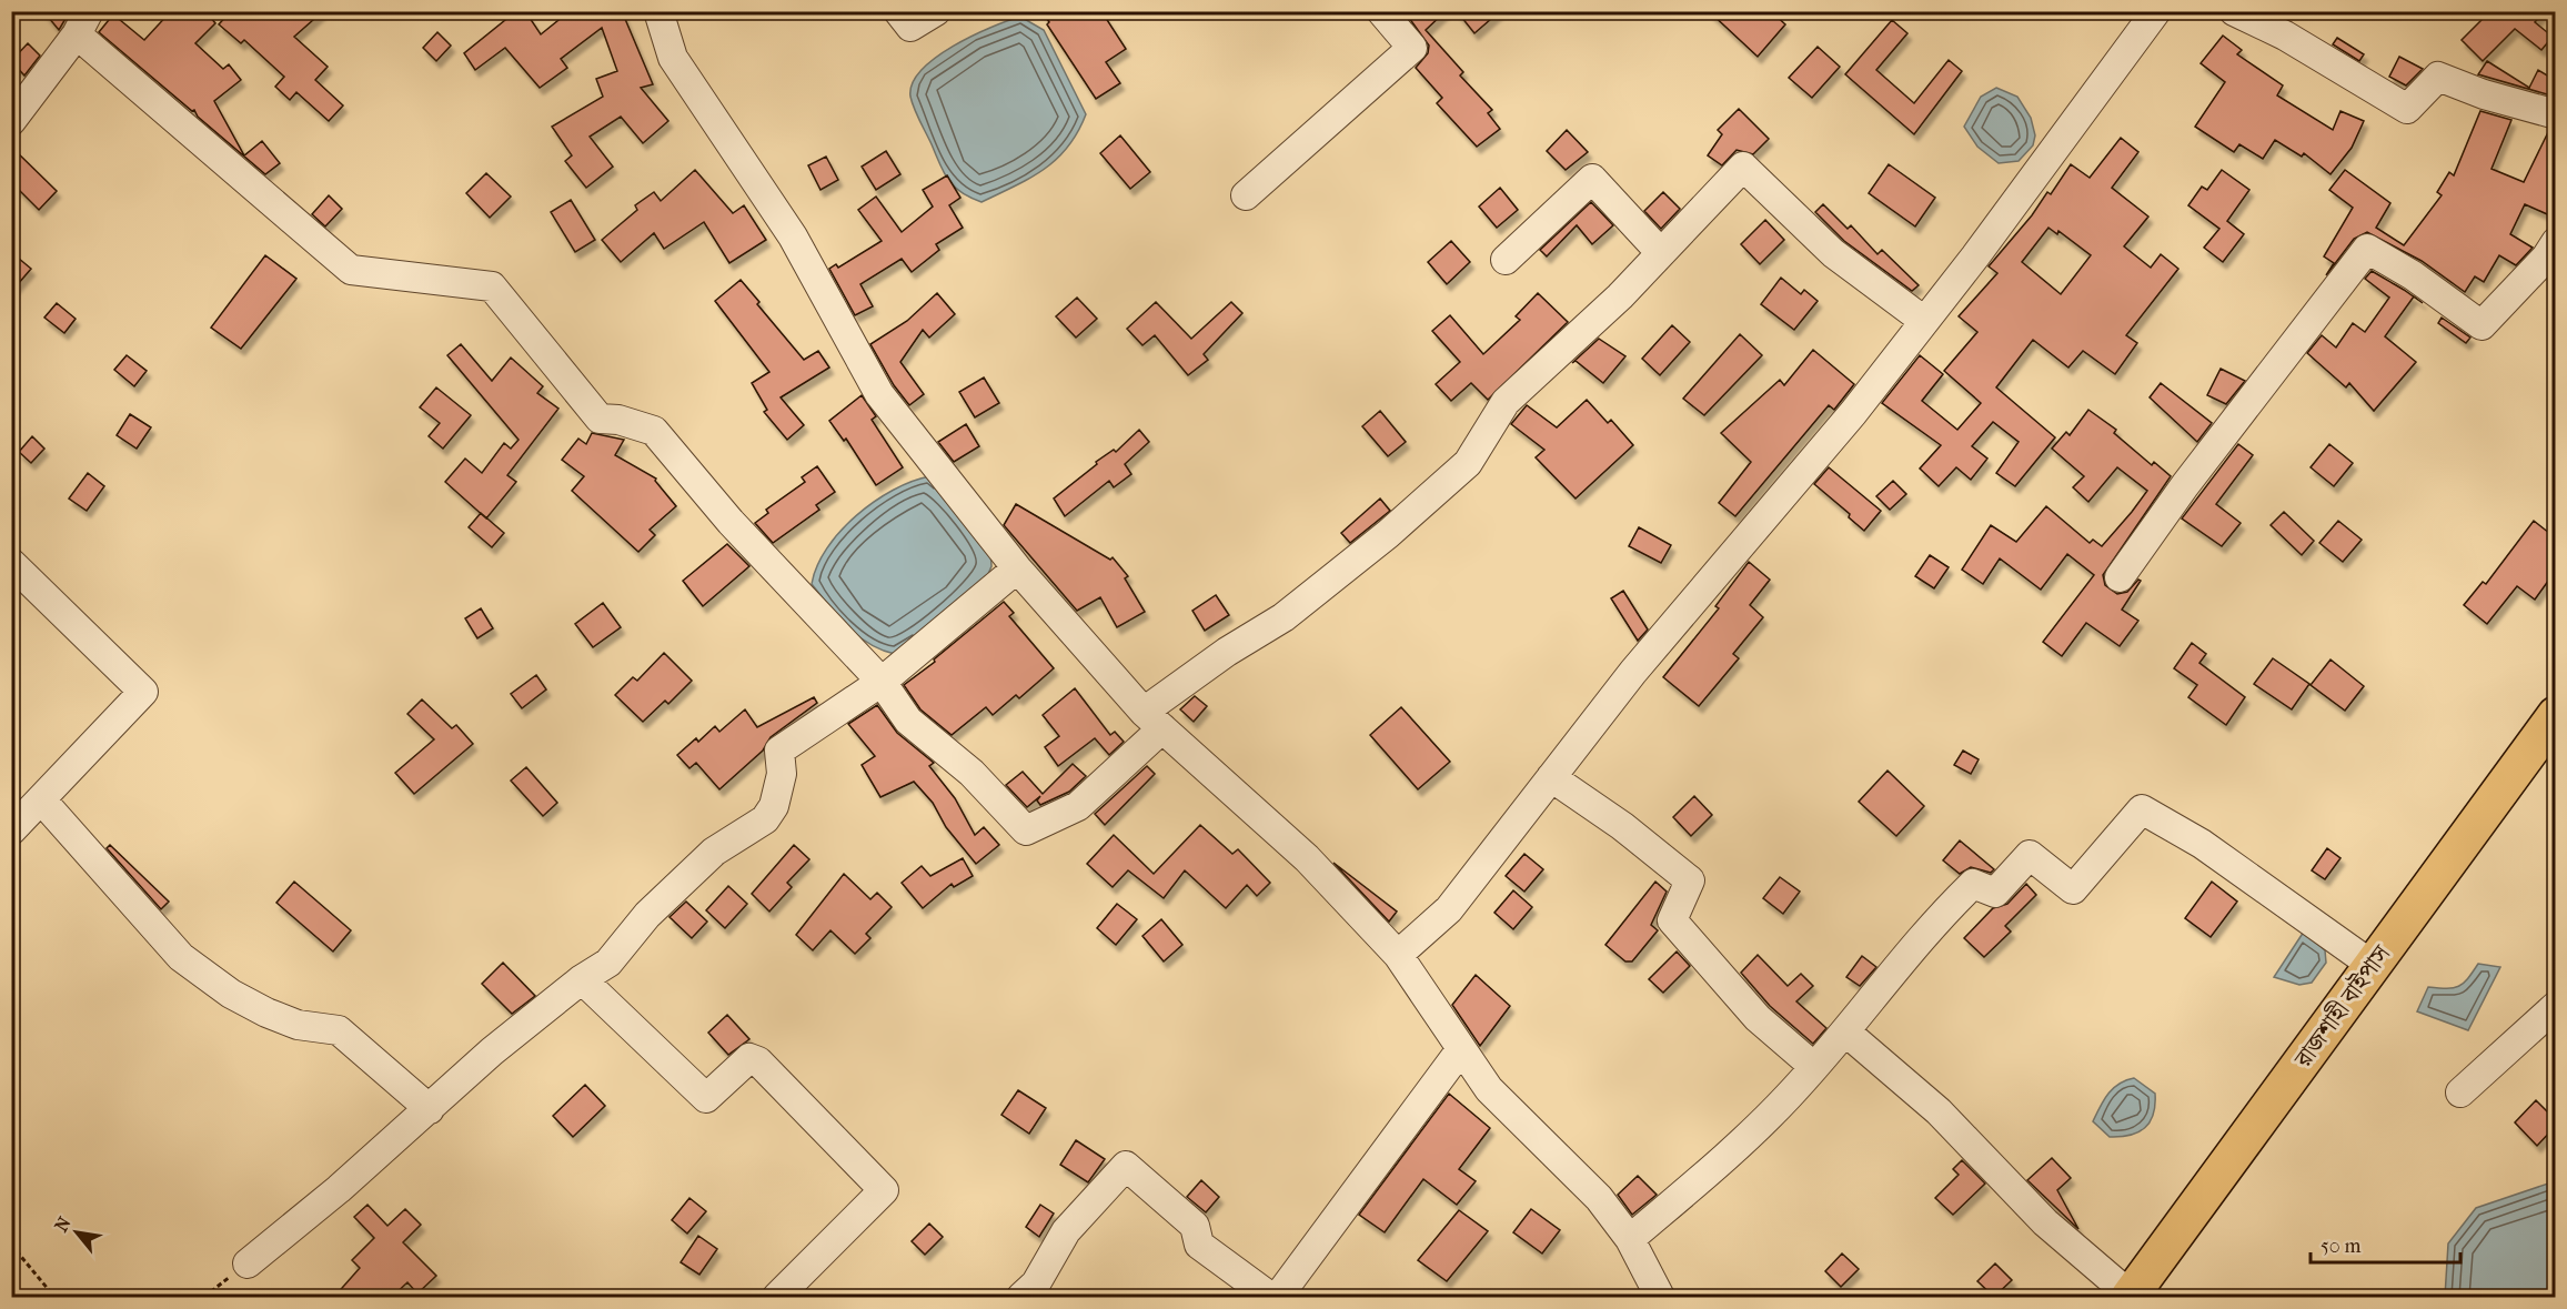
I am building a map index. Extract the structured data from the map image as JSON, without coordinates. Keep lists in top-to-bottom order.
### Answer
{
  "streets": {
    "highway": ["রাজশাহী বাইপাস"]
  },
  "scale_bar": "50 m",
  "north": "top left"
}
